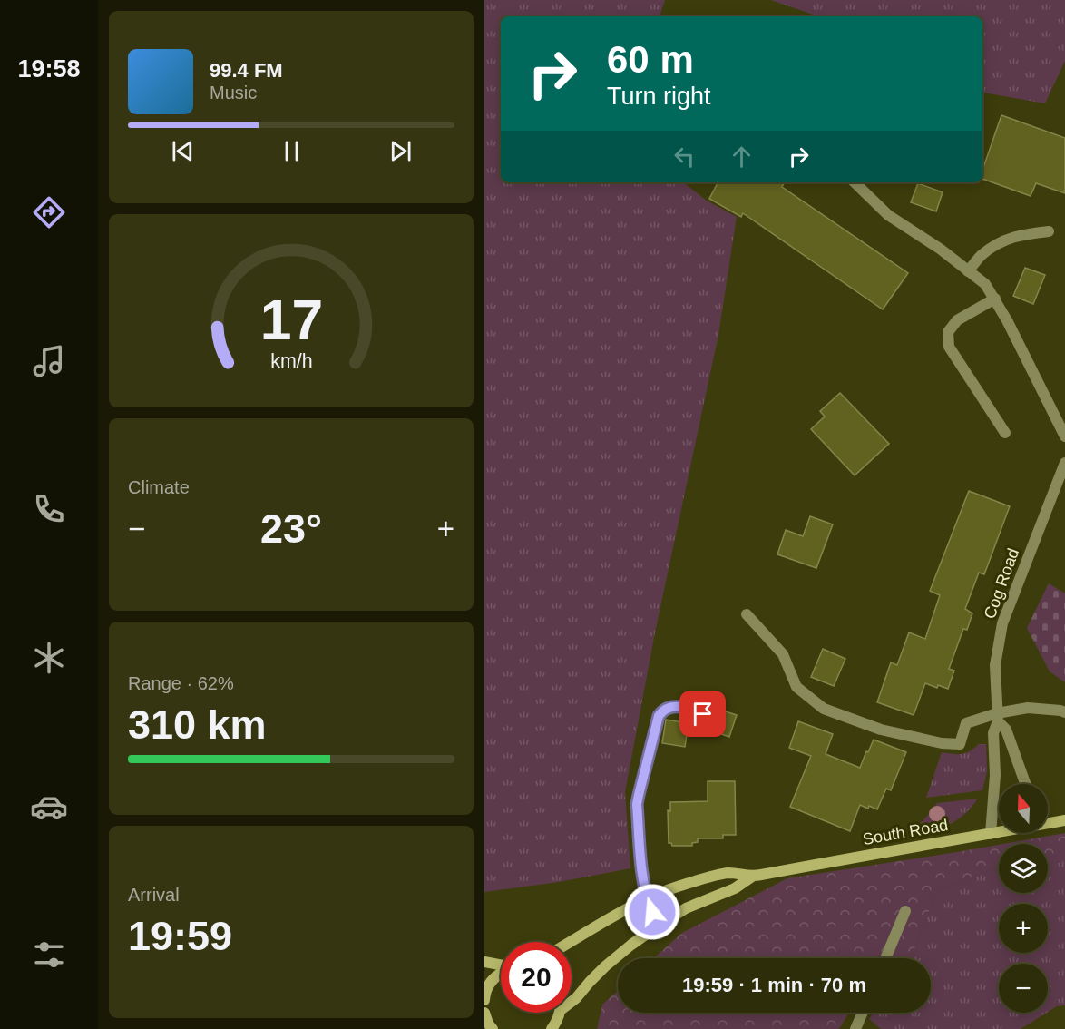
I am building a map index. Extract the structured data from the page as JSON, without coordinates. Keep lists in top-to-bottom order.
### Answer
{
  "streets": {
    "main road": ["South Road"],
    "street": ["Cog Road"]
  },
  "crossings": [
    ["Cog Road", "South Road"]
  ],
  "north": "top",
  "page": {
    "tabs": "19:58",
    "turn": ["60 m", "Turn right"],
    "song": ["99.4 FM", "Music"],
    "tile": [
      "Climate",
      ["Range · 62%", "310 km"],
      ["Arrival", "19:59"]
    ],
    "heat": ["−", "23°", "+"],
    "map_buttons": ["+", "−"],
    "limit": "20",
    "trip": "19:59 · 1 min · 70 m",
    "gauge": ["17", "km/h"]
  }
}
